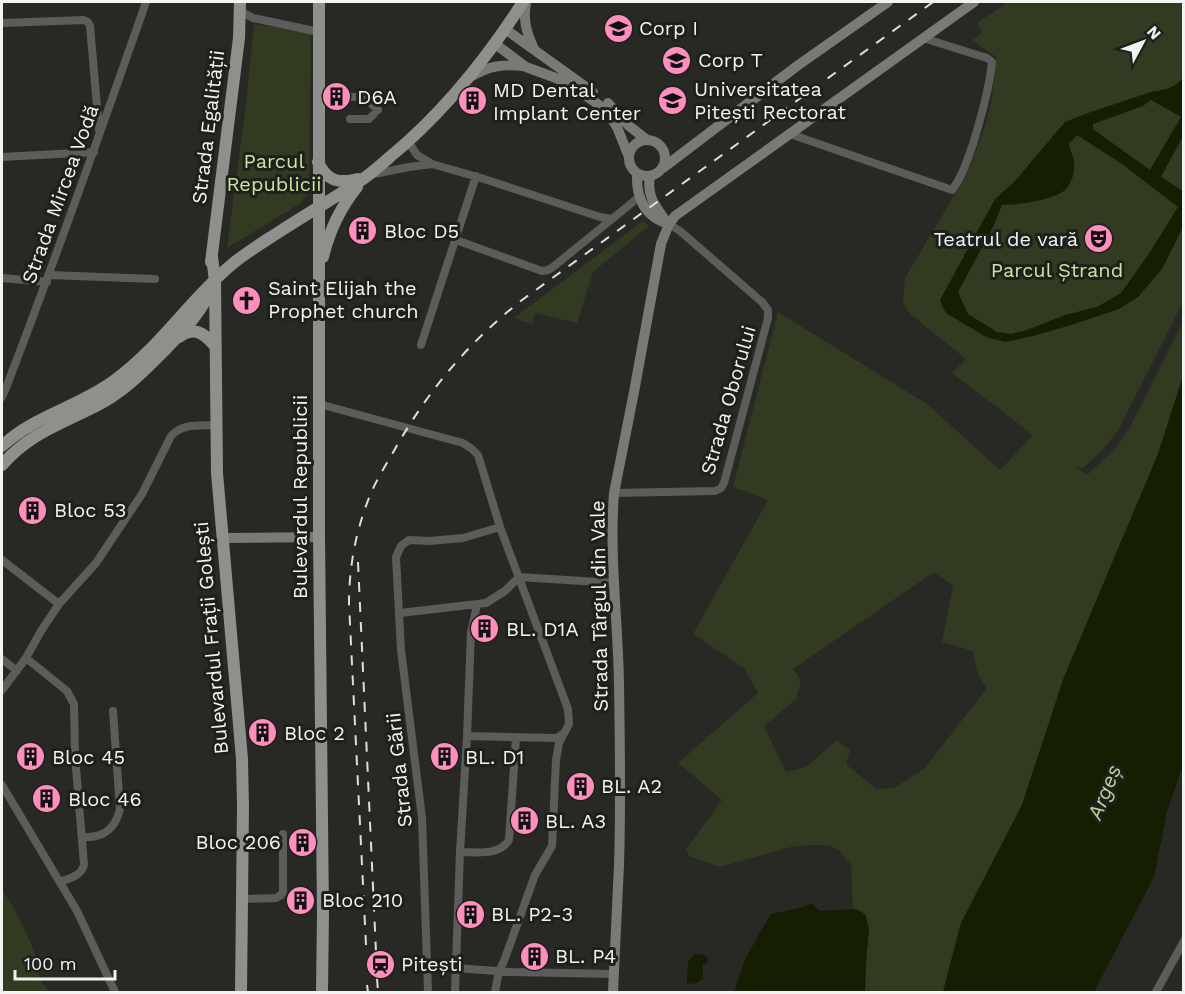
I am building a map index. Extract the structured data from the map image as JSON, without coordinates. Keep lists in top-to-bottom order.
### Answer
{
  "streets": {
    "main road": [
      "Strada Egalității",
      "Bulevardul Republicii",
      "Strada Târgul din Vale",
      "Bulevardul Frații Golești"
    ],
    "street": ["Strada Mircea Vodă", "Strada Oborului", "Strada Gării"]
  },
  "crossings": [
    ["Strada Egalității", "Bulevardul Frații Golești"],
    ["Strada Oborului", "Strada Târgul din Vale"]
  ],
  "water": ["Argeș"],
  "parks": ["Parcul Republicii", "Parcul Ștrand"],
  "places": {
    "school or university": ["Corp I", "Corp T", "Universitatea Pitești Rectorat"],
    "building": [
      "D6A",
      "MD Dental Implant Center",
      "Bloc D5",
      "Bloc 53",
      "BL. D1A",
      "Bloc 2",
      "Bloc 45",
      "BL. D1",
      "BL. A2",
      "Bloc 46",
      "BL. A3",
      "Bloc 206",
      "Bloc 210",
      "BL. P2-3",
      "BL. P4"
    ],
    "theatre": ["Teatrul de vară"],
    "church": ["Saint Elijah the Prophet church"],
    "station": ["Pitești"]
  },
  "scale_bar": "100 m",
  "north": "top right"
}
